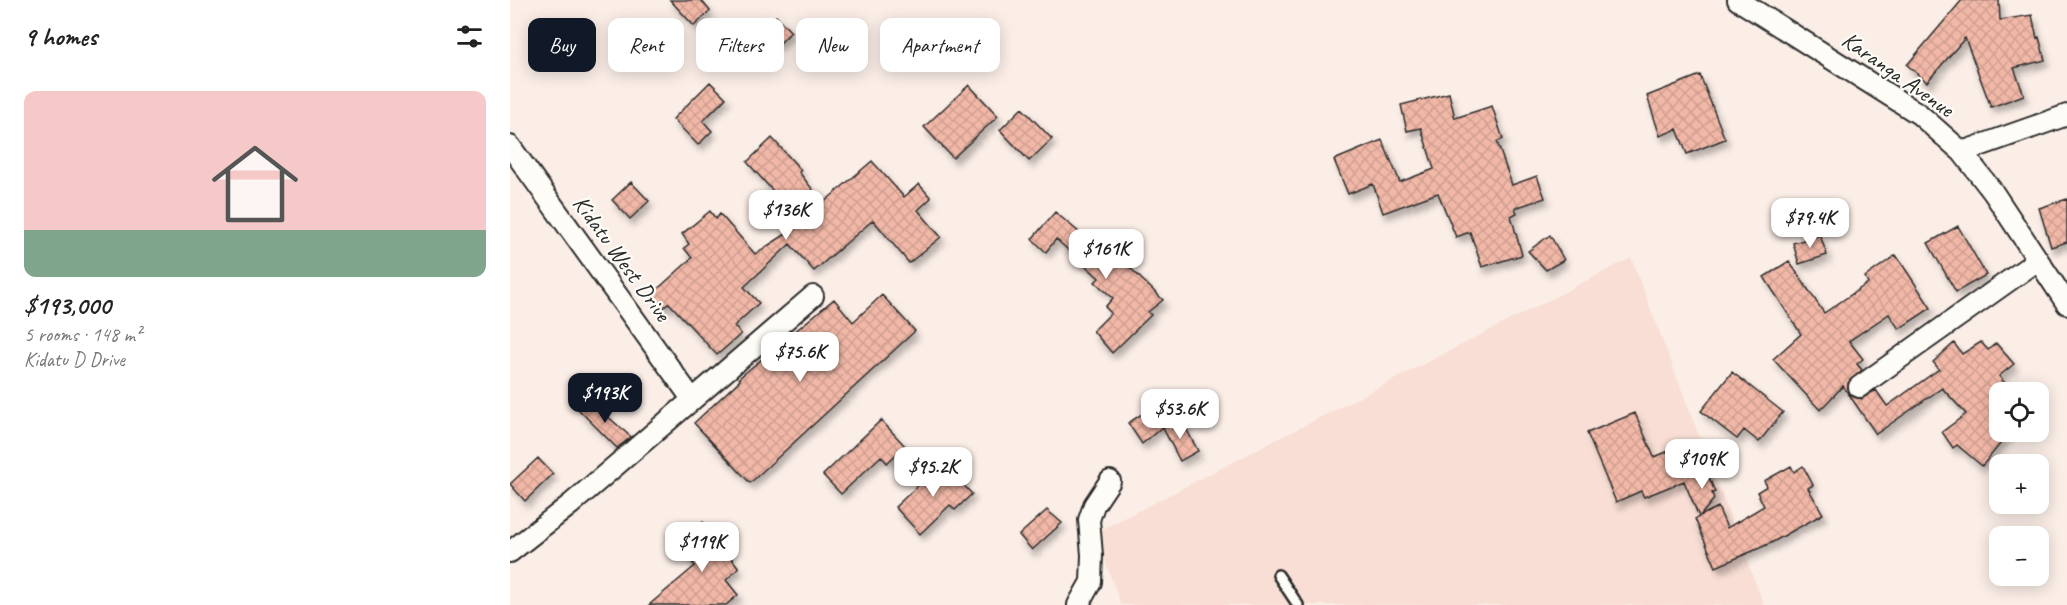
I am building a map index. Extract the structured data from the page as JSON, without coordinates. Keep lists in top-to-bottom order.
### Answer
{
  "streets": {
    "street": ["Karanga Avenue", "Kidatu West Drive"]
  },
  "page": {
    "heading": "9 homes",
    "chip": [
      "Buy",
      "Rent",
      "Filters",
      "New",
      "Apartment"
    ],
    "list": [
      {
        "name": "$193,000",
        "note": "5 rooms · 148 m² · Kidatu D Drive"
      }
    ],
    "price": [
      "$136K",
      "$79.4K",
      "$161K",
      "$75.6K",
      "$193K",
      "$53.6K",
      "$109K",
      "$95.2K",
      "$119K"
    ],
    "map_buttons": ["+", "−"]
  }
}
